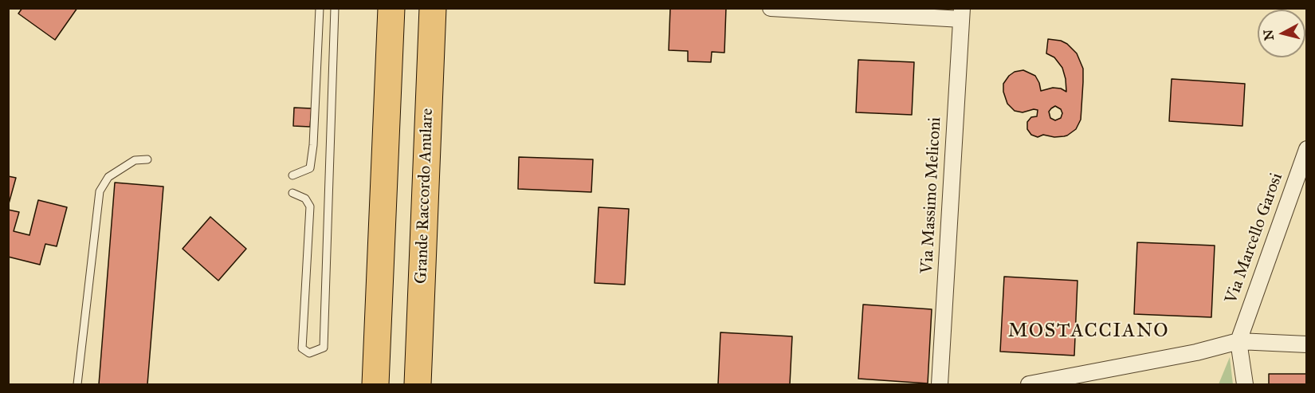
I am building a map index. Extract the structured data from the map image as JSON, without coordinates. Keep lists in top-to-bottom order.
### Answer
{
  "streets": {
    "highway": ["Grande Raccordo Anulare"],
    "street": ["Via Massimo Meliconi", "Via Marcello Garosi"]
  },
  "districts": ["MOSTACCIANO"],
  "north": "left"
}
